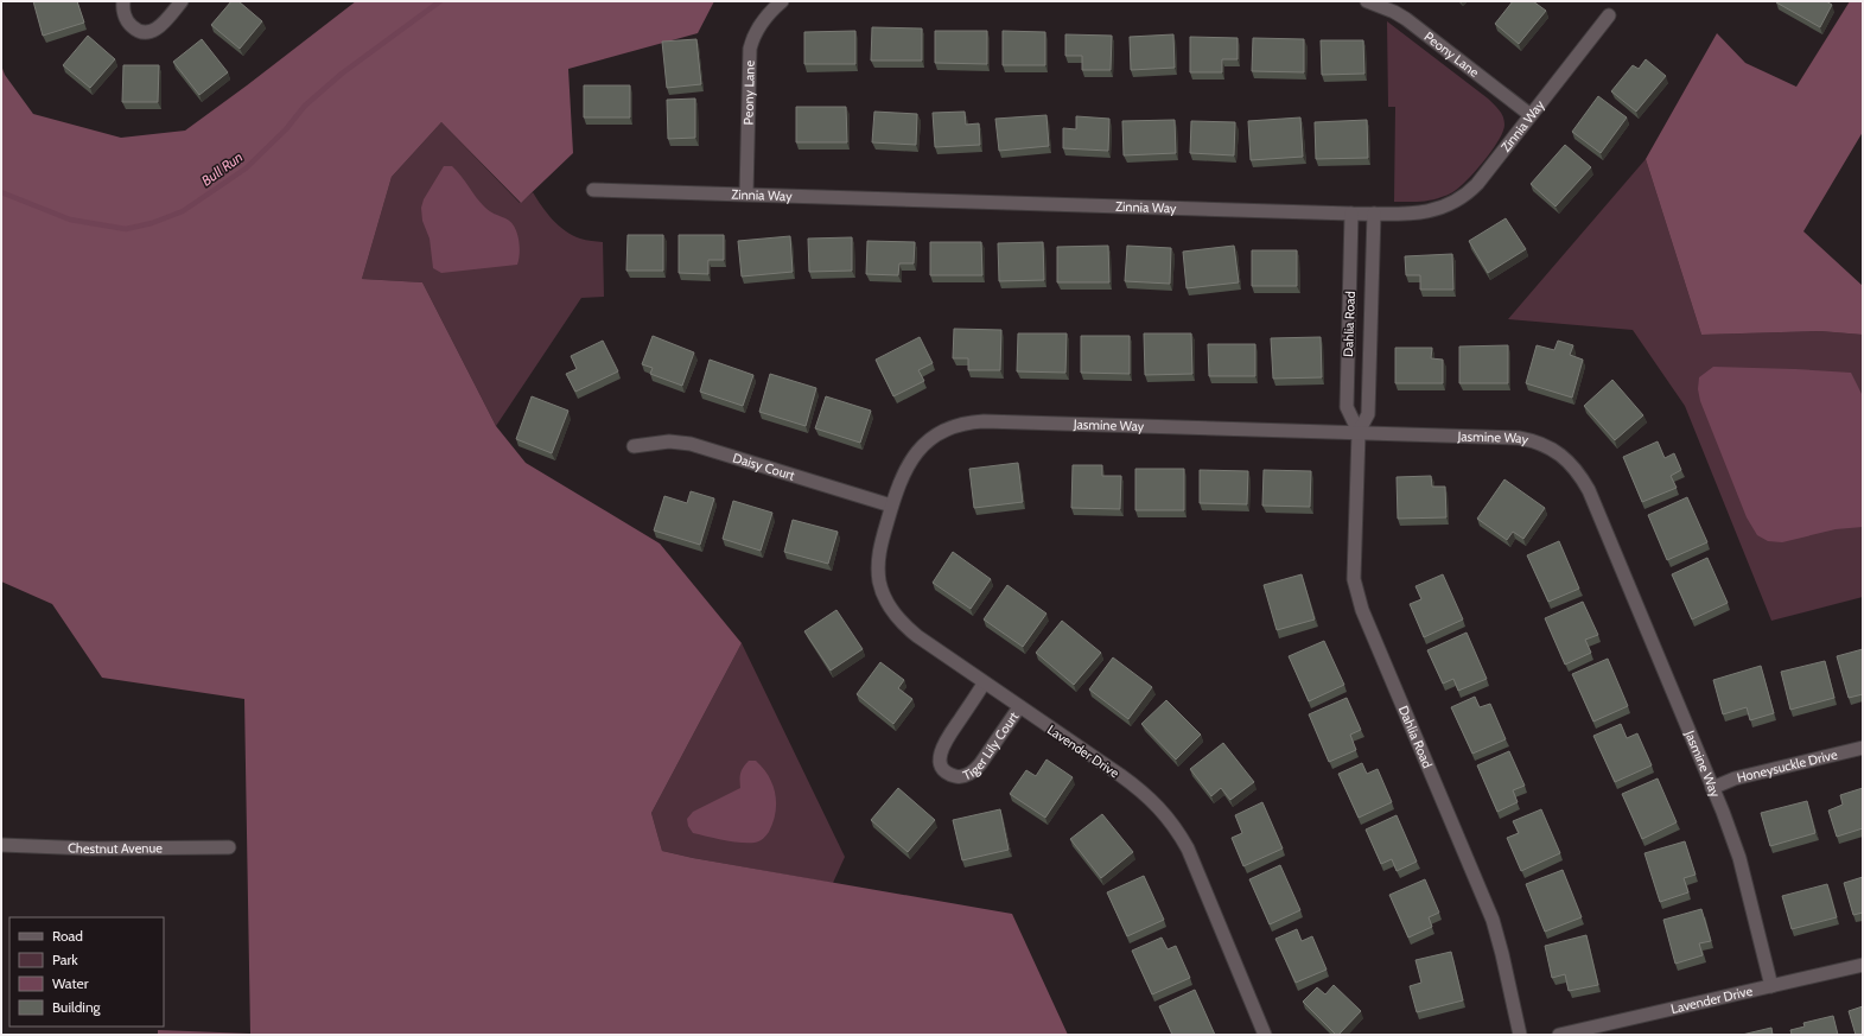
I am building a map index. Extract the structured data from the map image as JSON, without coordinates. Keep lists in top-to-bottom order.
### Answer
{
  "streets": {
    "street": [
      "Peony Lane",
      "Zinnia Way",
      "Dahlia Road",
      "Jasmine Way",
      "Daisy Court",
      "Tiger Lily Court",
      "Lavender Drive",
      "Honeysuckle Drive",
      "Chestnut Avenue"
    ]
  },
  "crossings": [
    ["Peony Lane", "Zinnia Way"],
    ["Zinnia Way", "Dahlia Road"],
    ["Dahlia Road", "Jasmine Way"],
    ["Jasmine Way", "Daisy Court"],
    ["Jasmine Way", "Lavender Drive"],
    ["Jasmine Way", "Honeysuckle Drive"],
    ["Daisy Court", "Lavender Drive"],
    ["Tiger Lily Court", "Lavender Drive"]
  ],
  "water": ["Bull Run"],
  "legend": [
    "Road",
    "Park",
    "Water",
    "Building"
  ]
}
